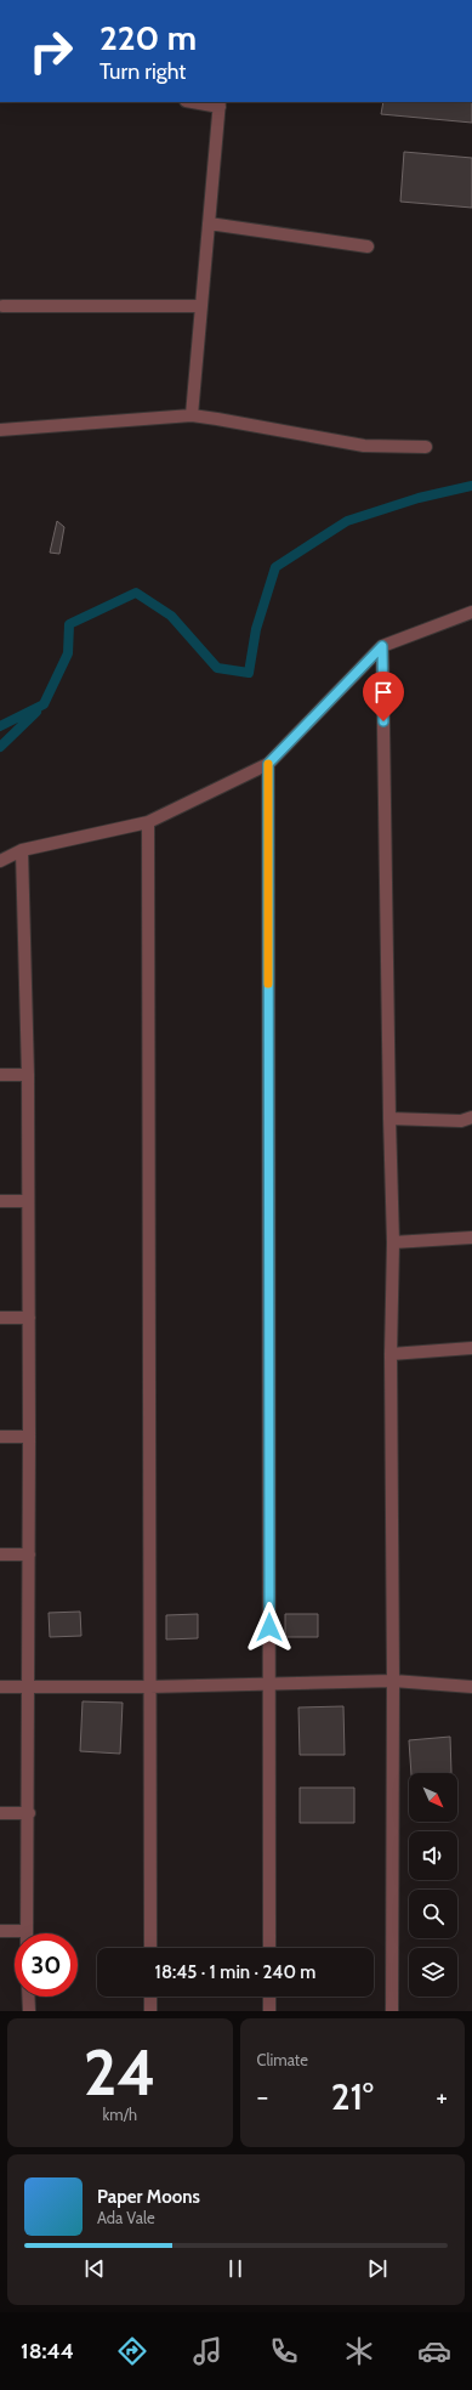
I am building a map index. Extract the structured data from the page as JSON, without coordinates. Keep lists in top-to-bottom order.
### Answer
{
  "north": "bottom right",
  "page": {
    "turn": ["220 m", "Turn right"],
    "limit": "30",
    "trip": "18:45 · 1 min · 240 m",
    "tile": [
      ["24", "km/h"],
      "Climate"
    ],
    "heat": ["−", "21°", "+"],
    "song": ["Paper Moons", "Ada Vale"],
    "tabs": "18:44"
  }
}
